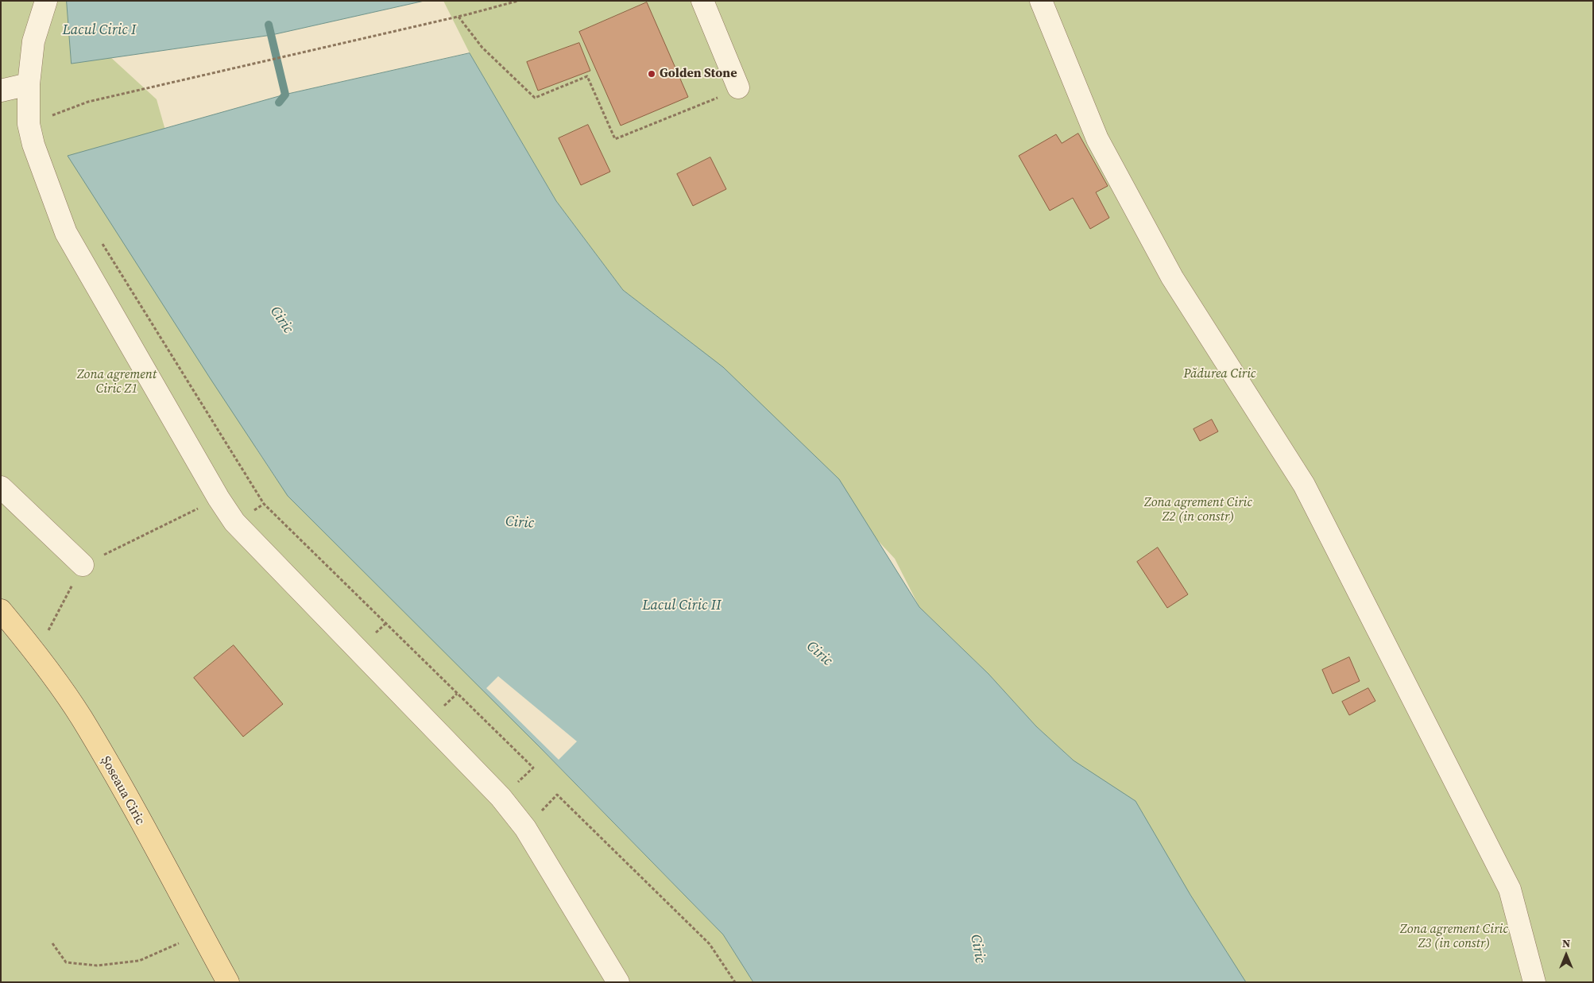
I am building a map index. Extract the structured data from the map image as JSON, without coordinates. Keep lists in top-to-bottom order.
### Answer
{
  "streets": {
    "main road": ["Șoseaua Ciric"]
  },
  "water": ["Lacul Ciric I", "Ciric", "Lacul Ciric II"],
  "parks": [
    "Pădurea Ciric",
    "Zona agrement Ciric Z1",
    "Zona agrement Ciric Z2 (in constr)",
    "Zona agrement Ciric Z3 (in constr)"
  ],
  "places": ["Golden Stone"],
  "north": "top"
}
